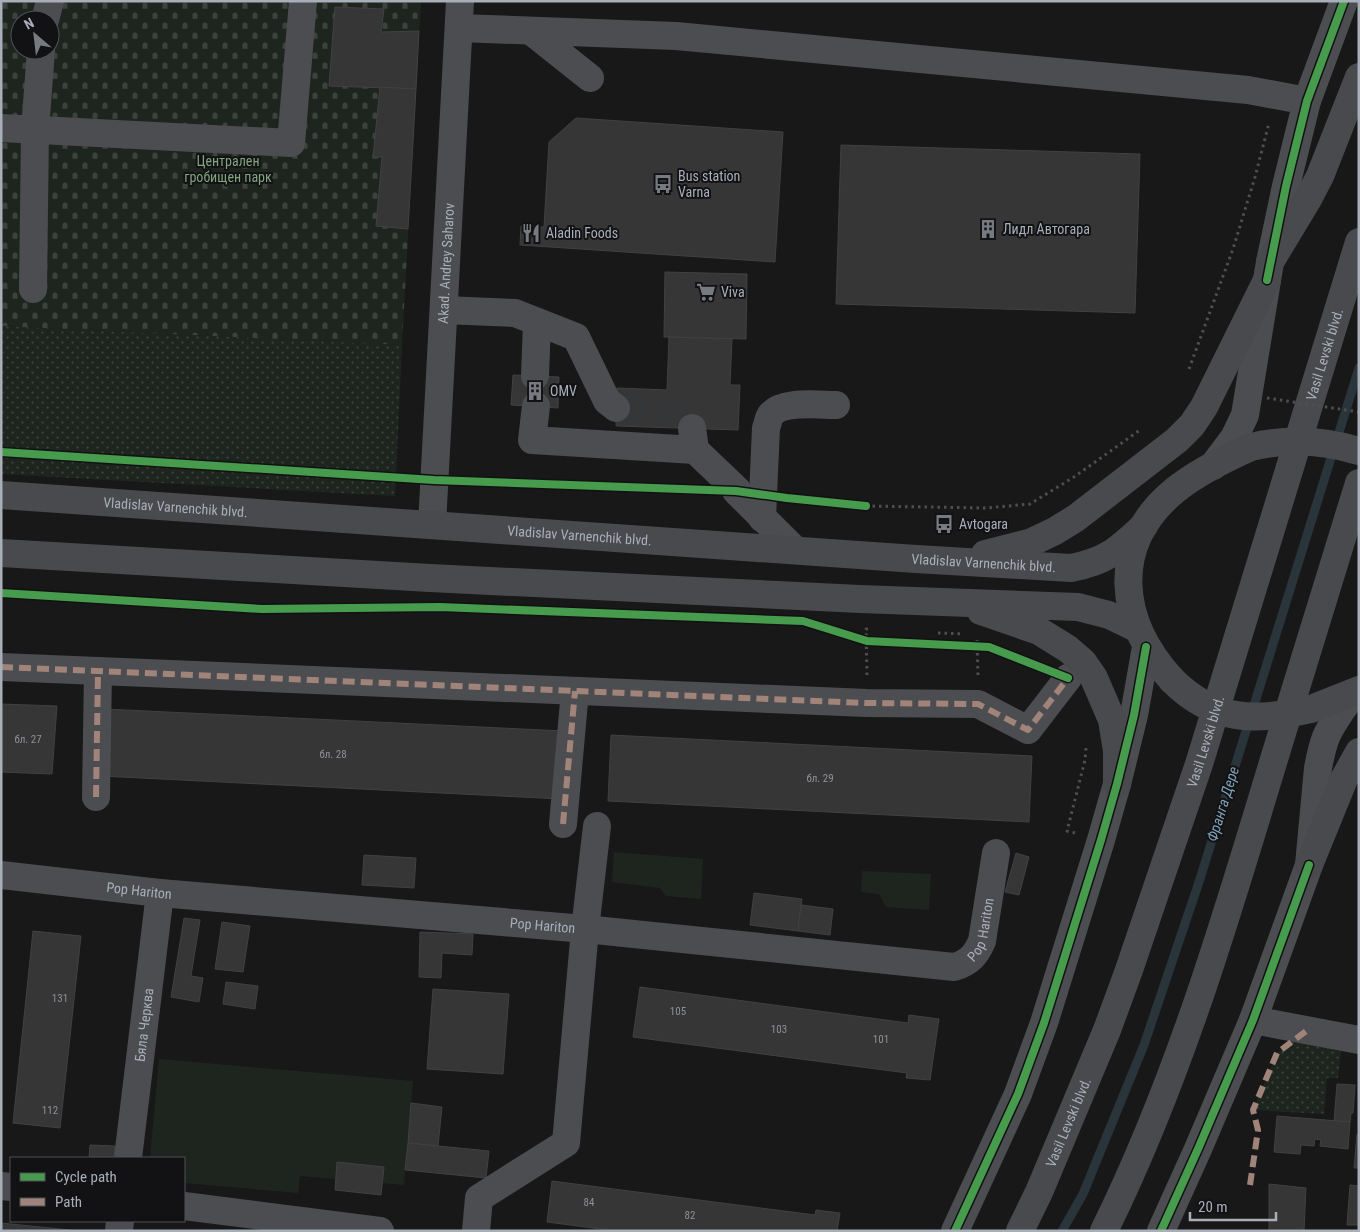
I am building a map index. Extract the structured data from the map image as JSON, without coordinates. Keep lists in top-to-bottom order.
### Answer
{
  "streets": {
    "main road": ["Vasil Levski blvd.", "Vladislav Varnenchik blvd."],
    "street": ["Akad. Andrey Saharov", "Pop Hariton", "Бяла Черква"]
  },
  "crossings": [
    ["Akad. Andrey Saharov", "Vladislav Varnenchik blvd."],
    ["Pop Hariton", "Бяла Черква"]
  ],
  "water": ["Франга Дере"],
  "parks": ["Централен гробищен парк"],
  "places": {
    "bus stop": ["Bus station Varna", "Avtogara"],
    "building": ["Лидл Автогара", "OMV"],
    "restaurant": ["Aladin Foods"],
    "supermarket": ["Viva"]
  },
  "house_numbers": [
    "бл. 27",
    "бл. 28",
    "бл. 29",
    "131",
    "105",
    "103",
    "101",
    "112",
    "84",
    "82"
  ],
  "legend": ["Cycle path", "Path"],
  "scale_bar": "20 m",
  "north": "top left"
}
